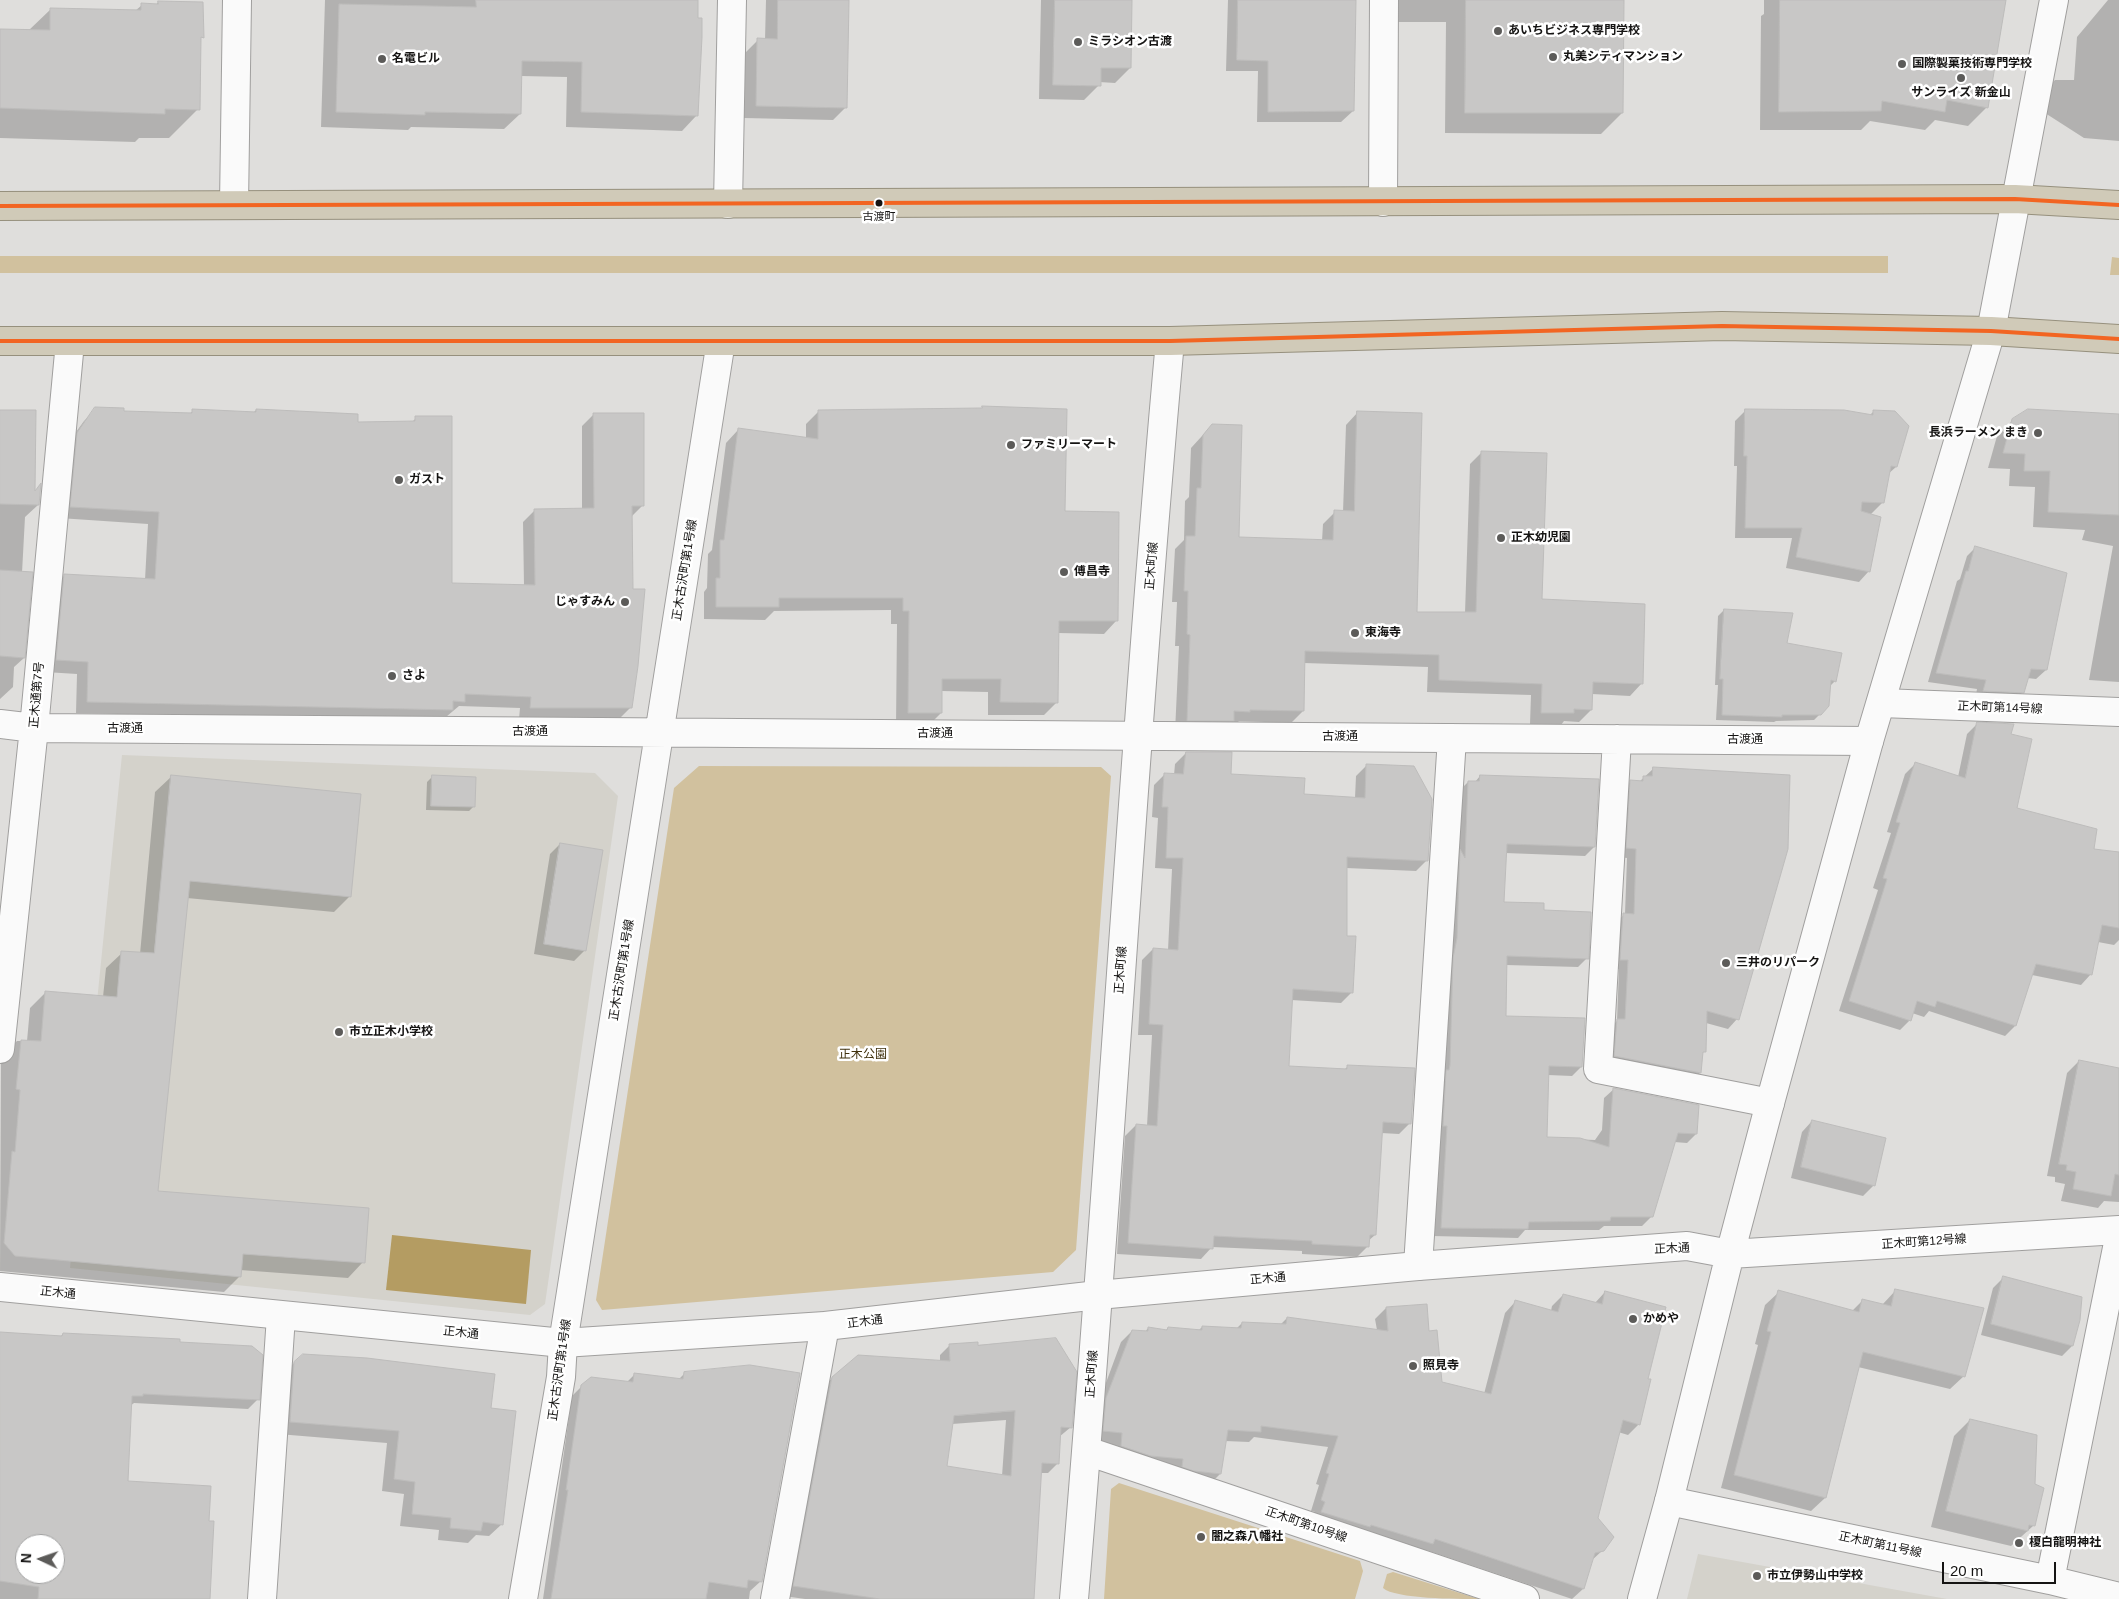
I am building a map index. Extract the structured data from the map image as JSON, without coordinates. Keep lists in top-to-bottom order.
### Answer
{
  "streets": {
    "street": [
      "正木町線",
      "正木古沢町第1号線",
      "正木通第7号",
      "正木町第14号線",
      "古渡通",
      "正木町第12号線",
      "正木通",
      "正木町第10号線",
      "正木町第11号線"
    ]
  },
  "crossings": [
    ["正木町線", "古渡通"],
    ["正木町線", "正木通"],
    ["正木町線", "正木町第10号線"],
    ["正木古沢町第1号線", "古渡通"],
    ["正木古沢町第1号線", "正木通"],
    ["正木通第7号", "古渡通"],
    ["正木町第12号線", "正木通"]
  ],
  "parks": ["正木公園"],
  "places": [
    "あいちビジネス専門学校",
    "ミラシオン古渡",
    "丸美シティマンション",
    "名電ビル",
    "国際製菓技術専門学校",
    "サンライズ 新金山",
    "古渡町",
    "長浜ラーメン まき",
    "ファミリーマート",
    "ガスト",
    "正木幼児園",
    "傅昌寺",
    "じゃすみん",
    "東海寺",
    "さよ",
    "三井のリパーク",
    "市立正木小学校",
    "かめや",
    "照見寺",
    "闇之森八幡社",
    "榎白龍明神社",
    "市立伊勢山中学校"
  ],
  "scale_bar": "20 m",
  "north": "left"
}
